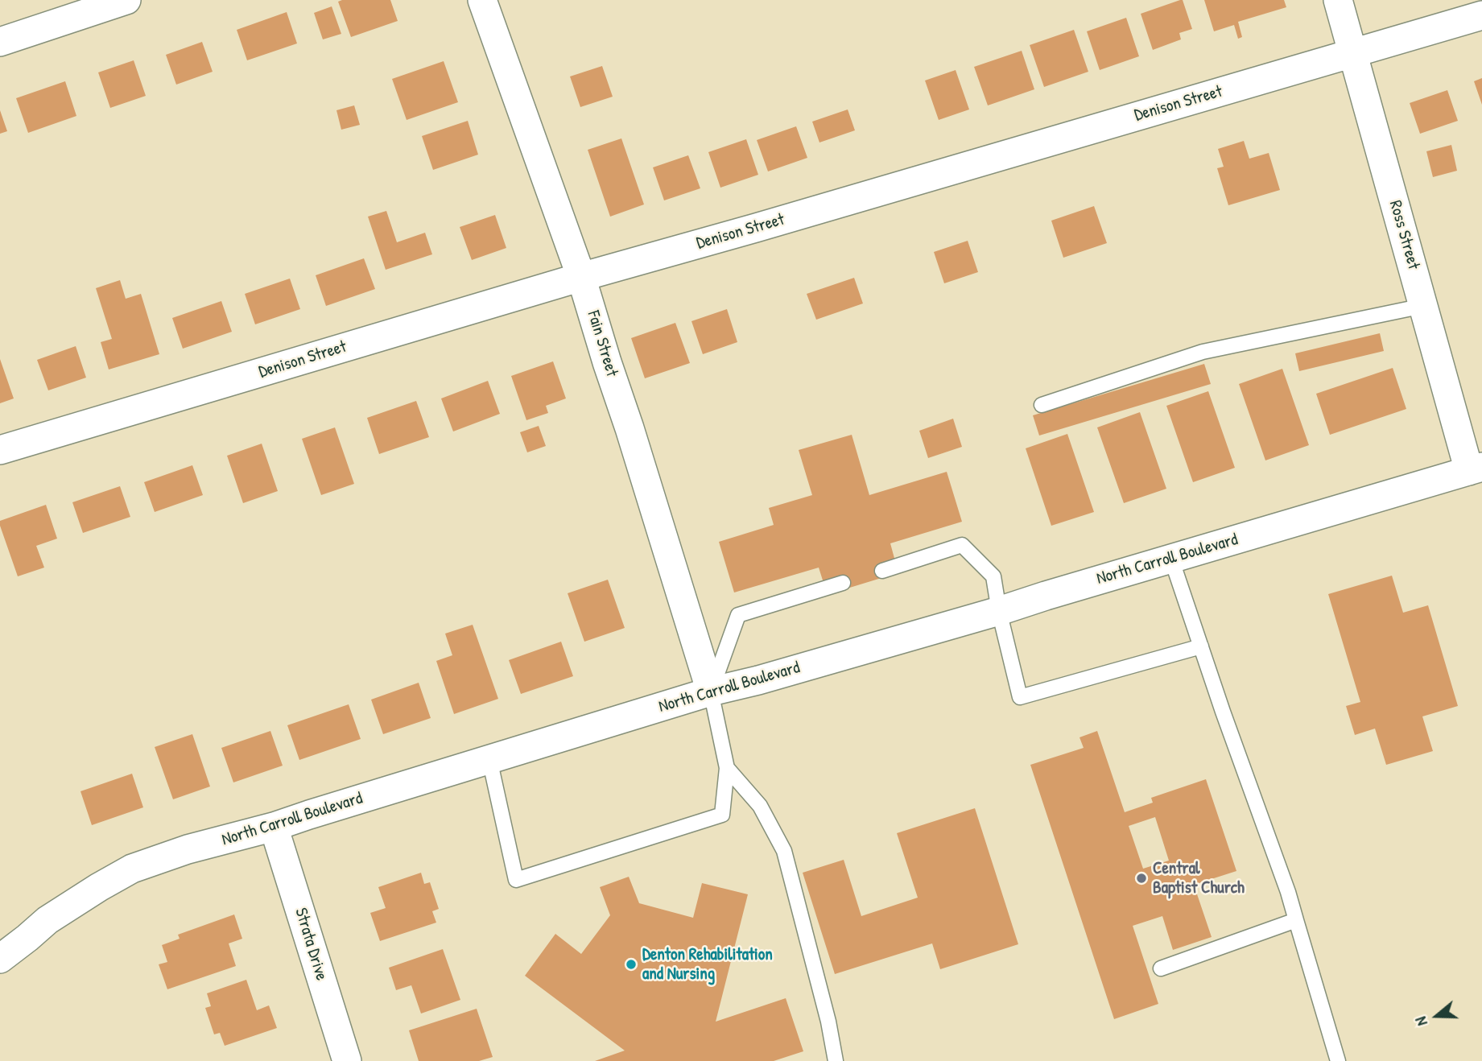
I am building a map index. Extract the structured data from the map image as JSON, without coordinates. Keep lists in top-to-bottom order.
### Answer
{
  "streets": {
    "street": [
      "Denison Street",
      "Ross Street",
      "Fain Street",
      "North Carroll Boulevard",
      "Strata Drive"
    ]
  },
  "crossings": [
    ["Denison Street", "Ross Street"],
    ["Denison Street", "Fain Street"],
    ["Ross Street", "North Carroll Boulevard"],
    ["Fain Street", "North Carroll Boulevard"],
    ["North Carroll Boulevard", "Strata Drive"]
  ],
  "places": ["Central Baptist Church", "Denton Rehabilitation and Nursing"],
  "north": "left"
}
